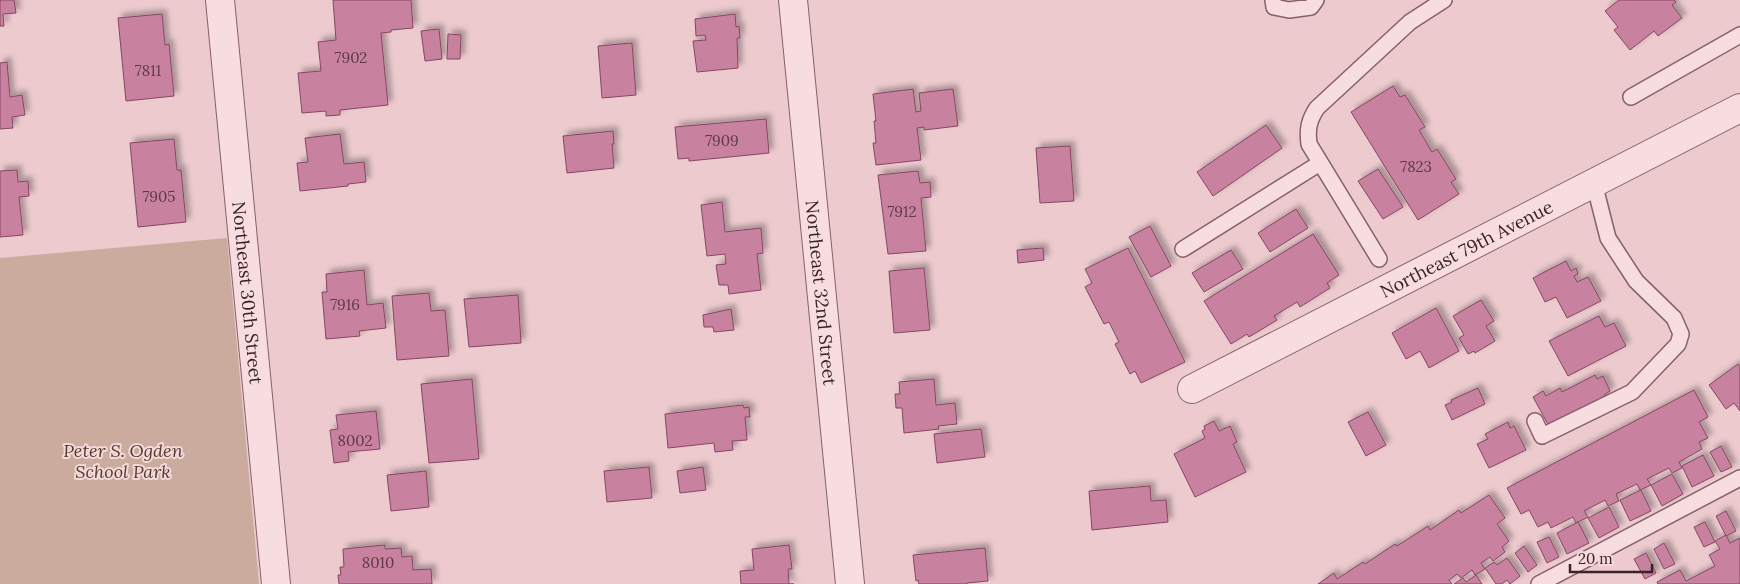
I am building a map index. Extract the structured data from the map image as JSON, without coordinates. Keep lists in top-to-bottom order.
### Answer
{
  "streets": {
    "street": ["Northeast 79th Avenue", "Northeast 30th Street", "Northeast 32nd Street"]
  },
  "parks": ["Peter S. Ogden School Park"],
  "house_numbers": [
    "7902",
    "7811",
    "7909",
    "7823",
    "7905",
    "7912",
    "7916",
    "8002",
    "8010"
  ],
  "scale_bar": "20 m"
}
